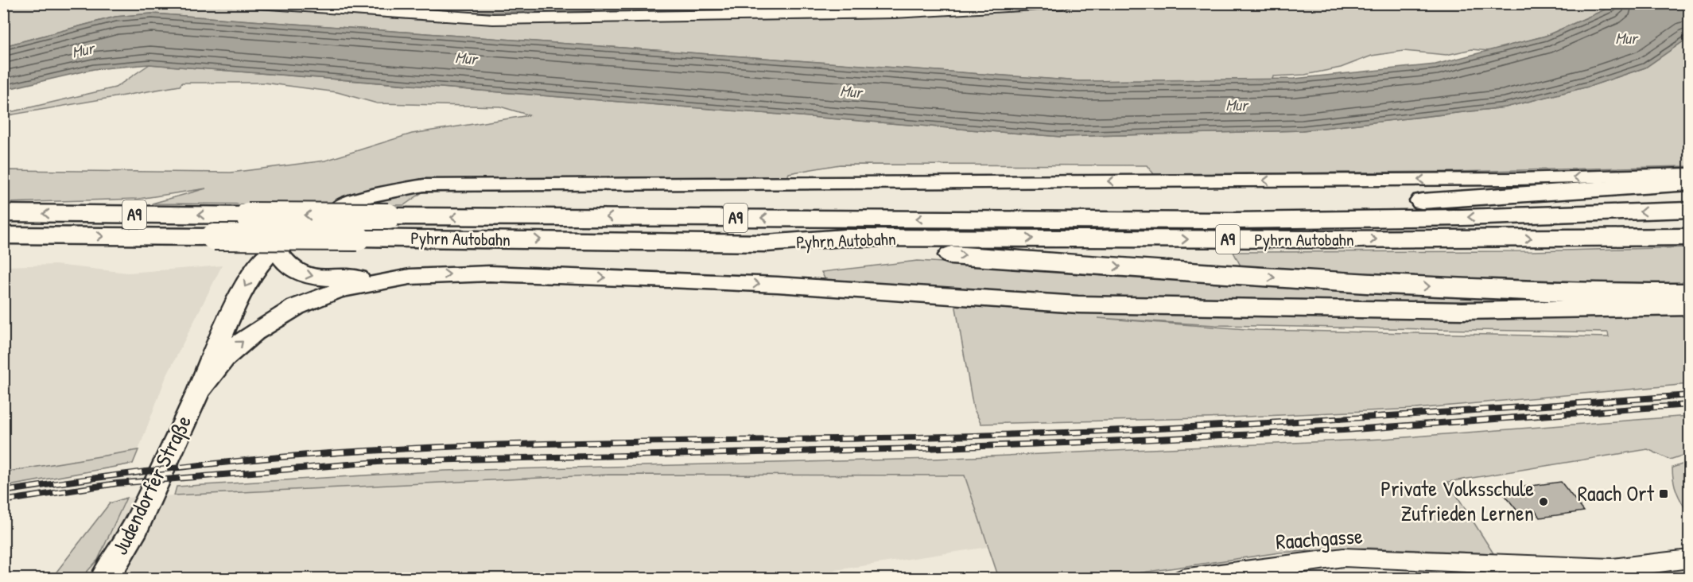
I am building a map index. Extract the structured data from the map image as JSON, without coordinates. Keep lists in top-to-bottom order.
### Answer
{
  "streets": {
    "highway": ["A9", "Pyhrn Autobahn"],
    "main road": ["Judendorfer Straße"],
    "street": ["Raachgasse"]
  },
  "water": ["Mur"],
  "places": {
    "transit": ["Raach Ort"],
    "other": ["Private Volksschule Zufrieden Lernen"]
  }
}
